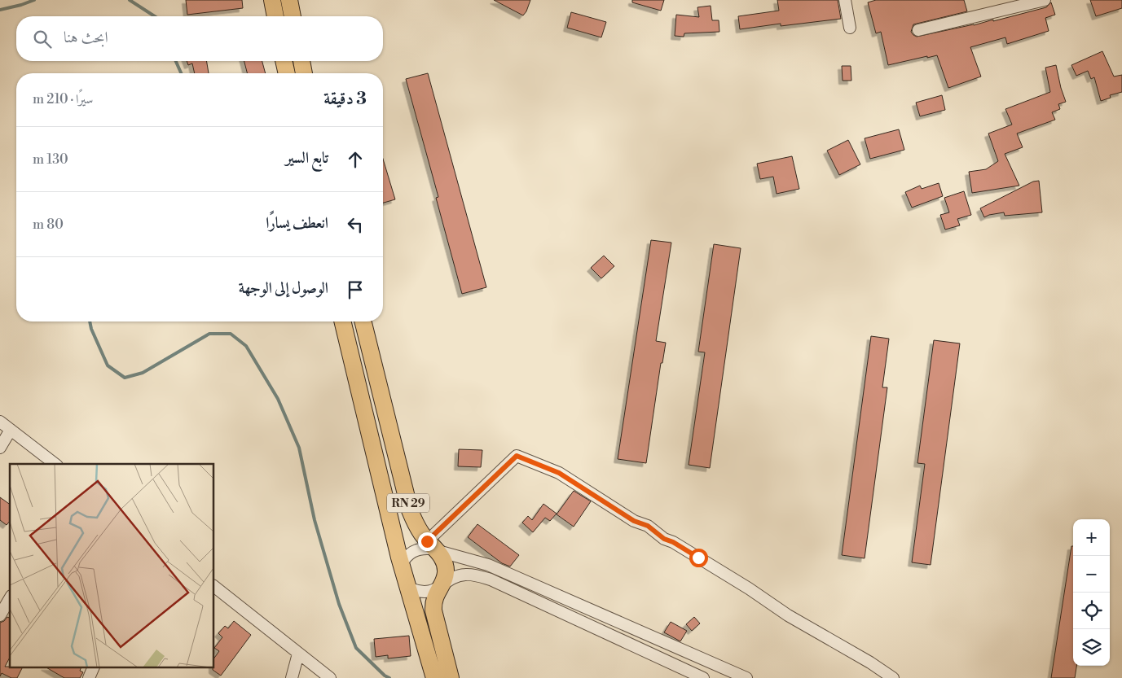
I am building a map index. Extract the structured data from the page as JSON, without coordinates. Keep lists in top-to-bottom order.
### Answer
{
  "streets": {
    "highway": ["RN 29"]
  },
  "page": {
    "search": "ابحث هنا",
    "heading": ["3 دقيقة", "سيرًا · 210 m"],
    "list": [
      ["تابع السير", "130 m"],
      ["انعطف يسارًا", "80 m"],
      "الوصول إلى الوجهة"
    ],
    "map_buttons": ["+", "−"]
  }
}
